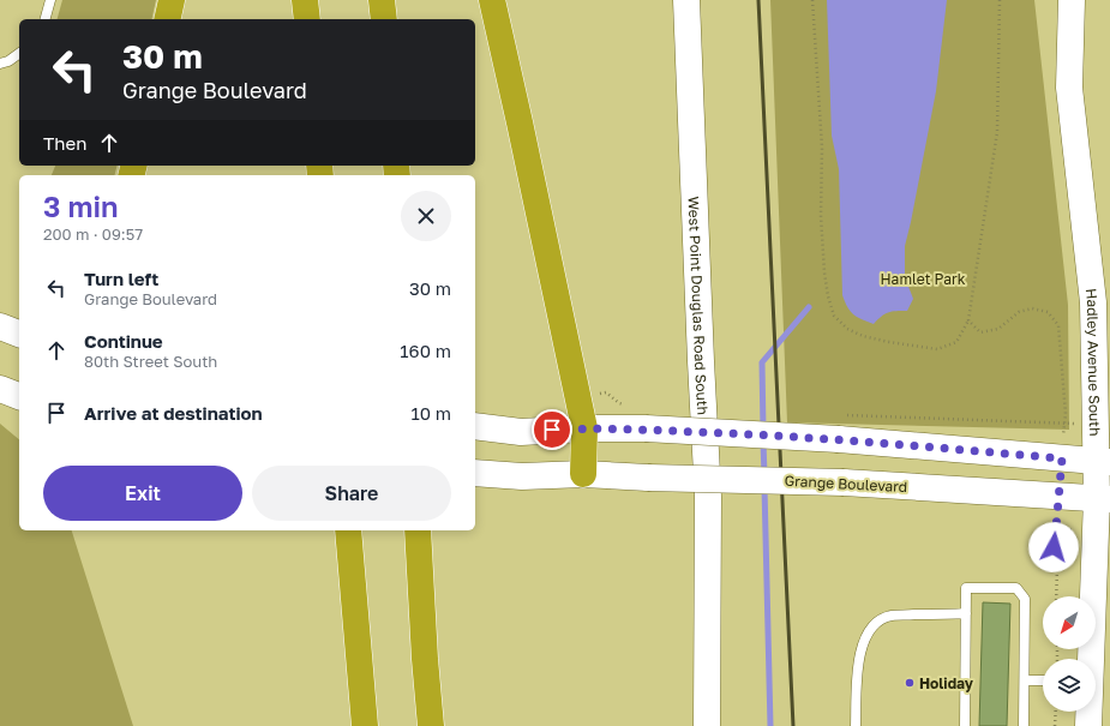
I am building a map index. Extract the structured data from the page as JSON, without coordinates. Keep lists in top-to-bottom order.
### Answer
{
  "streets": {
    "street": ["West Point Douglas Road South", "Hadley Avenue South", "Grange Boulevard"]
  },
  "crossings": [
    ["Hadley Avenue South", "Grange Boulevard"]
  ],
  "parks": ["Hamlet Park"],
  "places": ["Holiday"],
  "north": "bottom left",
  "page": {
    "turn": ["30 m", "Grange Boulevard"],
    "then": "Then",
    "heading": ["3 min", "200 m · 09:57"],
    "list": [
      {
        "name": "Turn left",
        "note": "Grange Boulevard",
        "value": "30 m"
      },
      {
        "name": "Continue",
        "note": "80th Street South",
        "value": "160 m"
      },
      {
        "name": "Arrive at destination",
        "value": "10 m"
      }
    ],
    "buttons": ["Exit", "Share"]
  }
}
